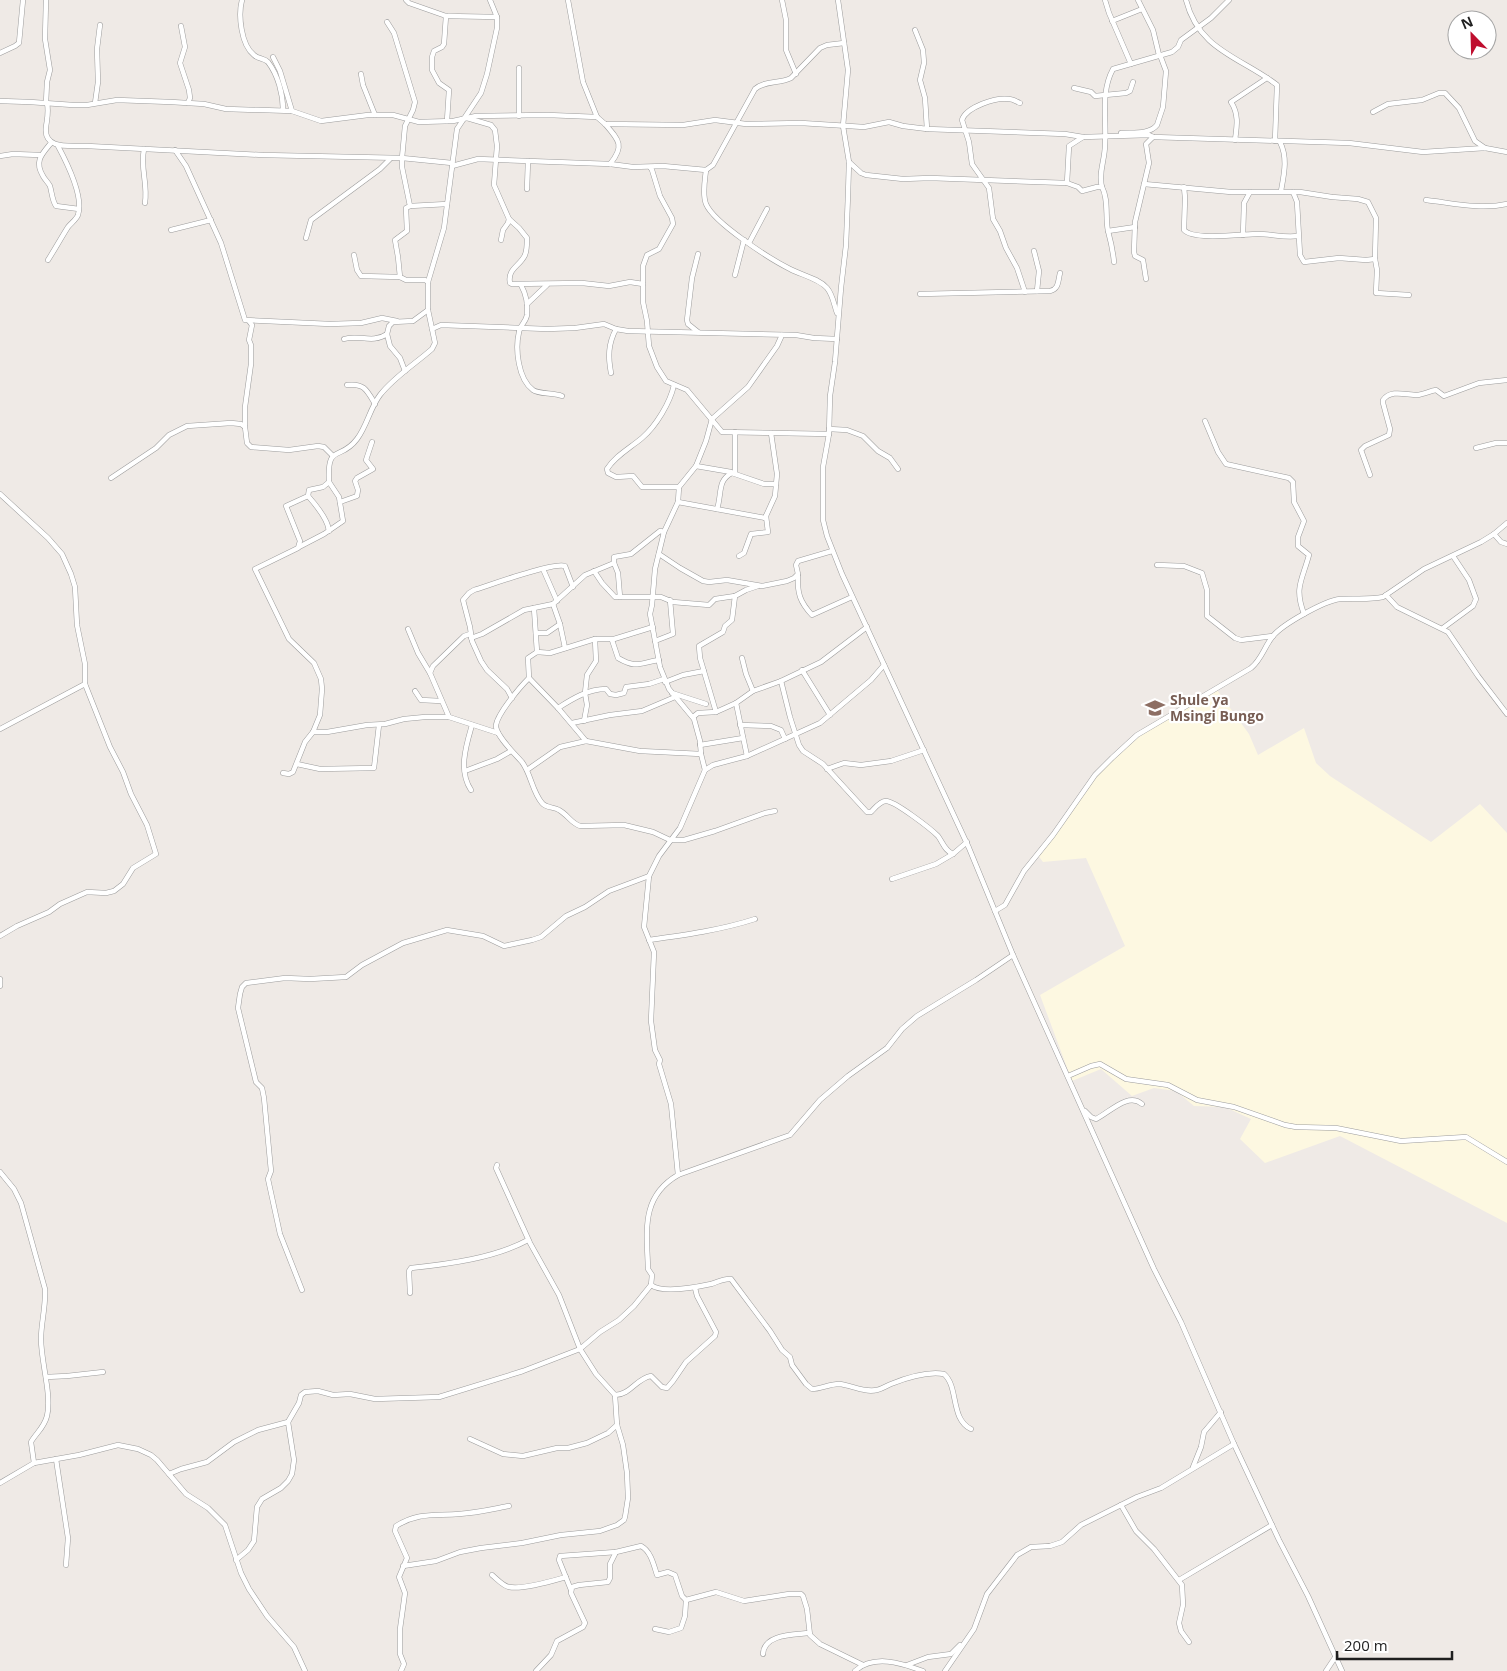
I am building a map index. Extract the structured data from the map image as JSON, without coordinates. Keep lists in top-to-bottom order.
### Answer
{
  "places": {
    "school or university": ["Shule ya Msingi Bungo"]
  },
  "scale_bar": "200 m",
  "north": "top left"
}
